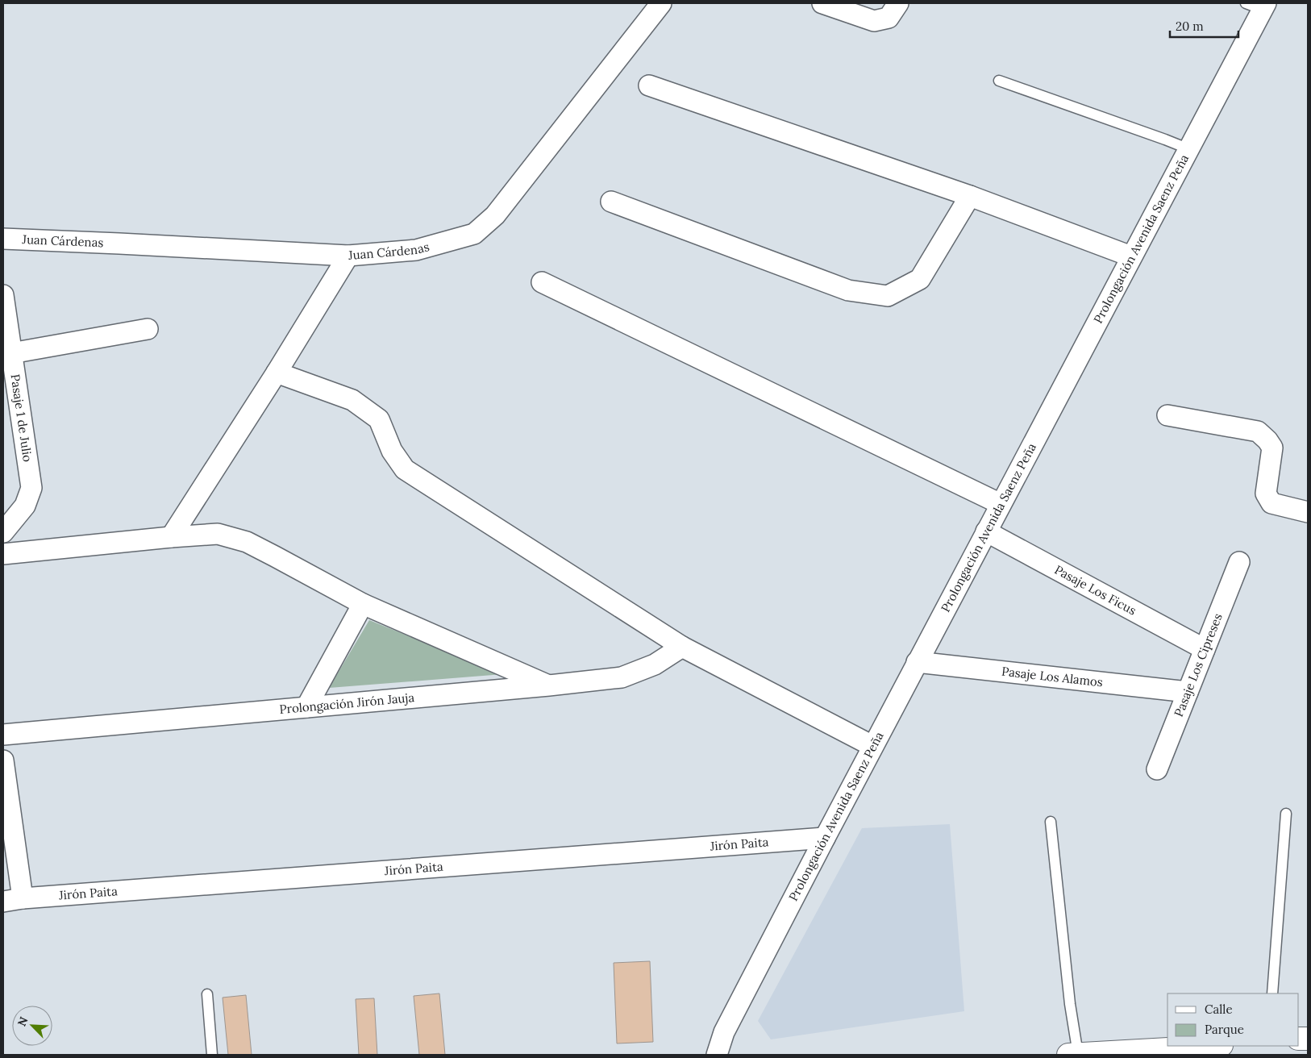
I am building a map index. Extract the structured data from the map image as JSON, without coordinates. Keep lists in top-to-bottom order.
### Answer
{
  "streets": {
    "street": [
      "Prolongación Avenida Saenz Peña",
      "Juan Cárdenas",
      "Pasaje 1 de Julio",
      "Pasaje Los Ficus",
      "Pasaje Los Cipreses",
      "Pasaje Los Alamos",
      "Prolongación Jirón Jauja",
      "Jirón Paita"
    ]
  },
  "crossings": [
    ["Prolongación Avenida Saenz Peña", "Pasaje Los Ficus"],
    ["Prolongación Avenida Saenz Peña", "Pasaje Los Alamos"],
    ["Prolongación Avenida Saenz Peña", "Jirón Paita"],
    ["Pasaje Los Ficus", "Pasaje Los Cipreses"],
    ["Pasaje Los Cipreses", "Pasaje Los Alamos"]
  ],
  "legend": ["Calle", "Parque"],
  "scale_bar": "20 m",
  "north": "top left"
}
